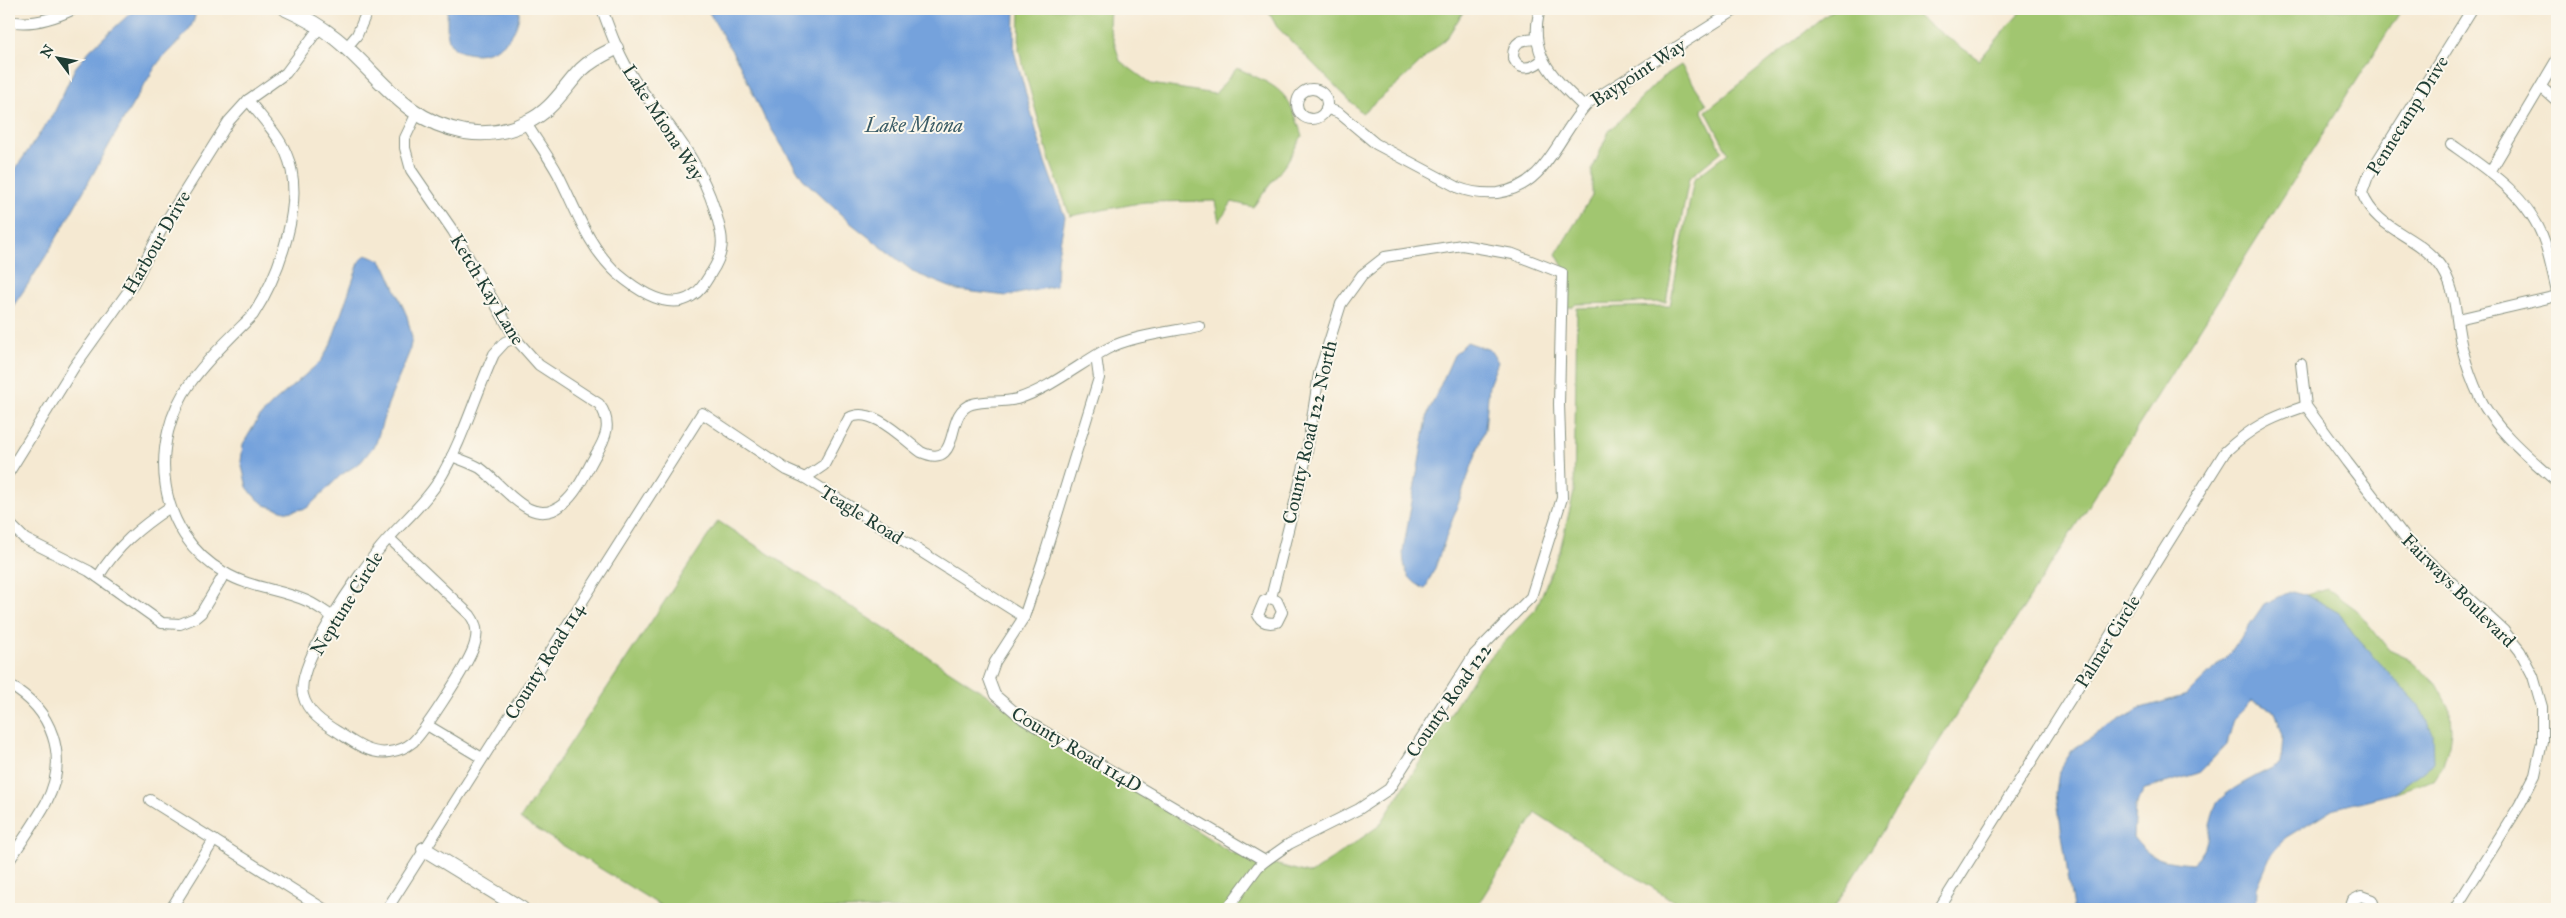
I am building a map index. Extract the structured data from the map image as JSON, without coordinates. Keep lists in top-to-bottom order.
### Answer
{
  "streets": {
    "street": [
      "Baypoint Way",
      "Pennecamp Drive",
      "Lake Miona Way",
      "Harbour Drive",
      "Ketch Kay Lane",
      "County Road 122 North",
      "Teagle Road",
      "Fairways Boulevard",
      "Neptune Circle",
      "Palmer Circle",
      "County Road 114",
      "County Road 122",
      "County Road 114D"
    ]
  },
  "crossings": [
    ["Ketch Kay Lane", "Neptune Circle"],
    ["County Road 122 North", "County Road 122"],
    ["Teagle Road", "County Road 114"],
    ["Teagle Road", "County Road 114D"],
    ["Fairways Boulevard", "Palmer Circle"],
    ["County Road 122", "County Road 114D"]
  ],
  "water": ["Lake Miona"],
  "north": "top left"
}
